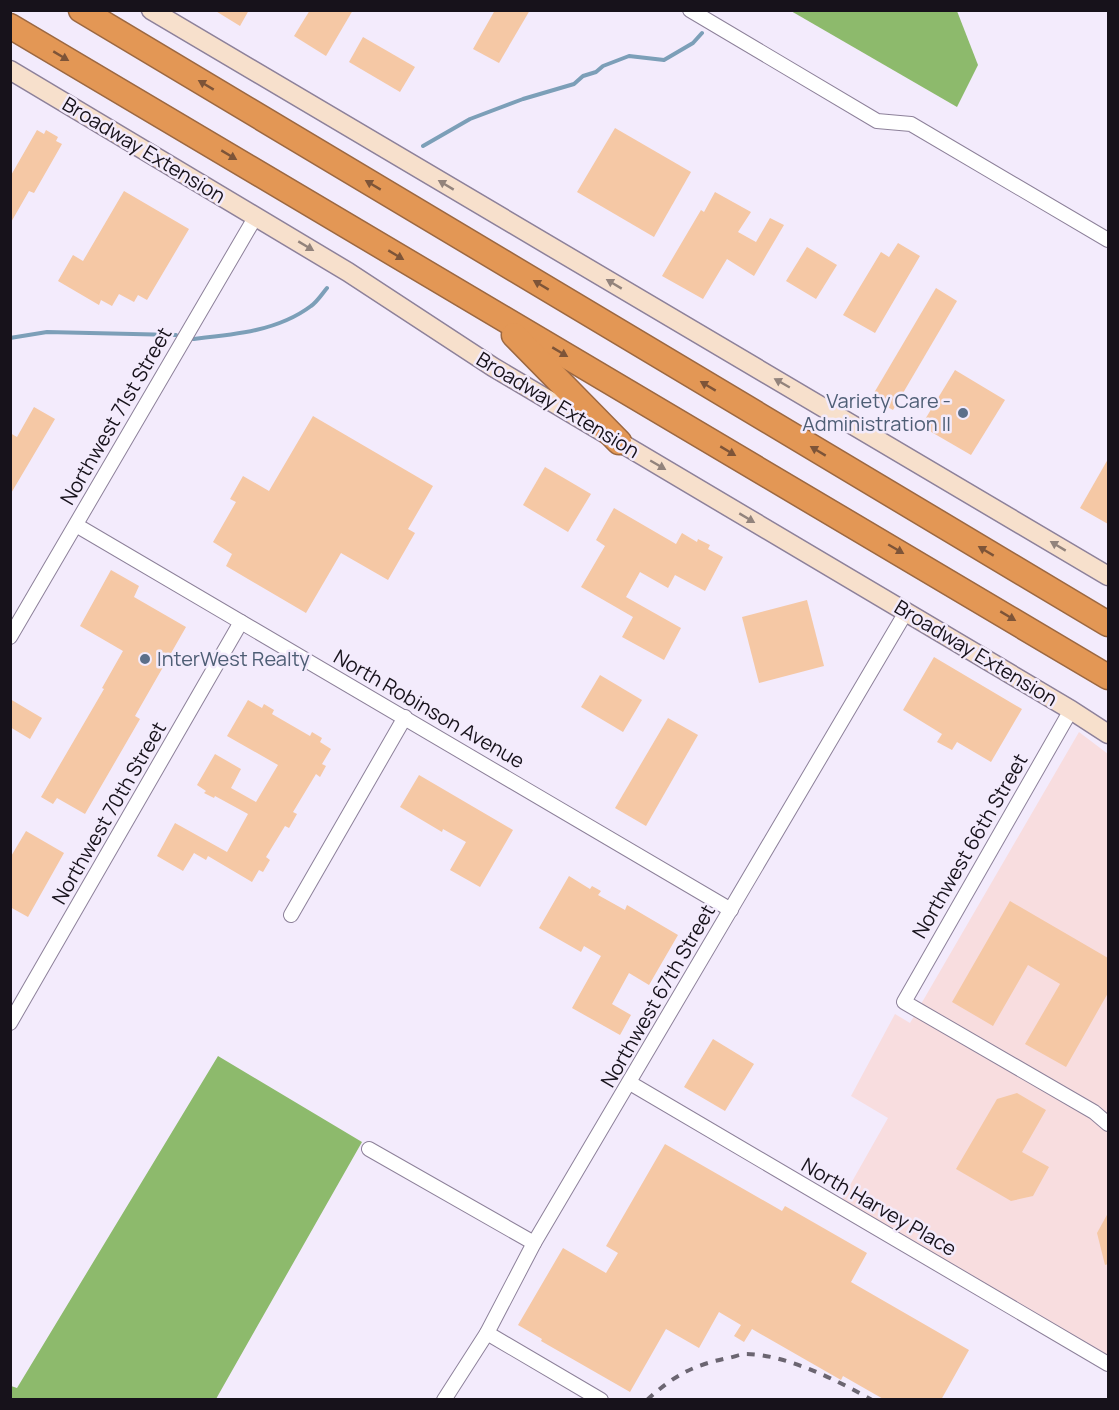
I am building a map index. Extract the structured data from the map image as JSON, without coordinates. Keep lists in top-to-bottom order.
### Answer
{
  "streets": {
    "highway": ["Broadway Extension"],
    "street": [
      "Northwest 71st Street",
      "North Robinson Avenue",
      "Northwest 70th Street",
      "Northwest 66th Street",
      "Northwest 67th Street",
      "North Harvey Place"
    ]
  },
  "crossings": [
    ["Broadway Extension", "Northwest 71st Street"],
    ["Broadway Extension", "Northwest 66th Street"],
    ["Broadway Extension", "Northwest 67th Street"],
    ["Northwest 71st Street", "North Robinson Avenue"],
    ["North Robinson Avenue", "Northwest 70th Street"],
    ["North Robinson Avenue", "Northwest 67th Street"],
    ["Northwest 67th Street", "North Harvey Place"]
  ],
  "places": ["Variety Care - Administration II", "InterWest Realty"]
}
